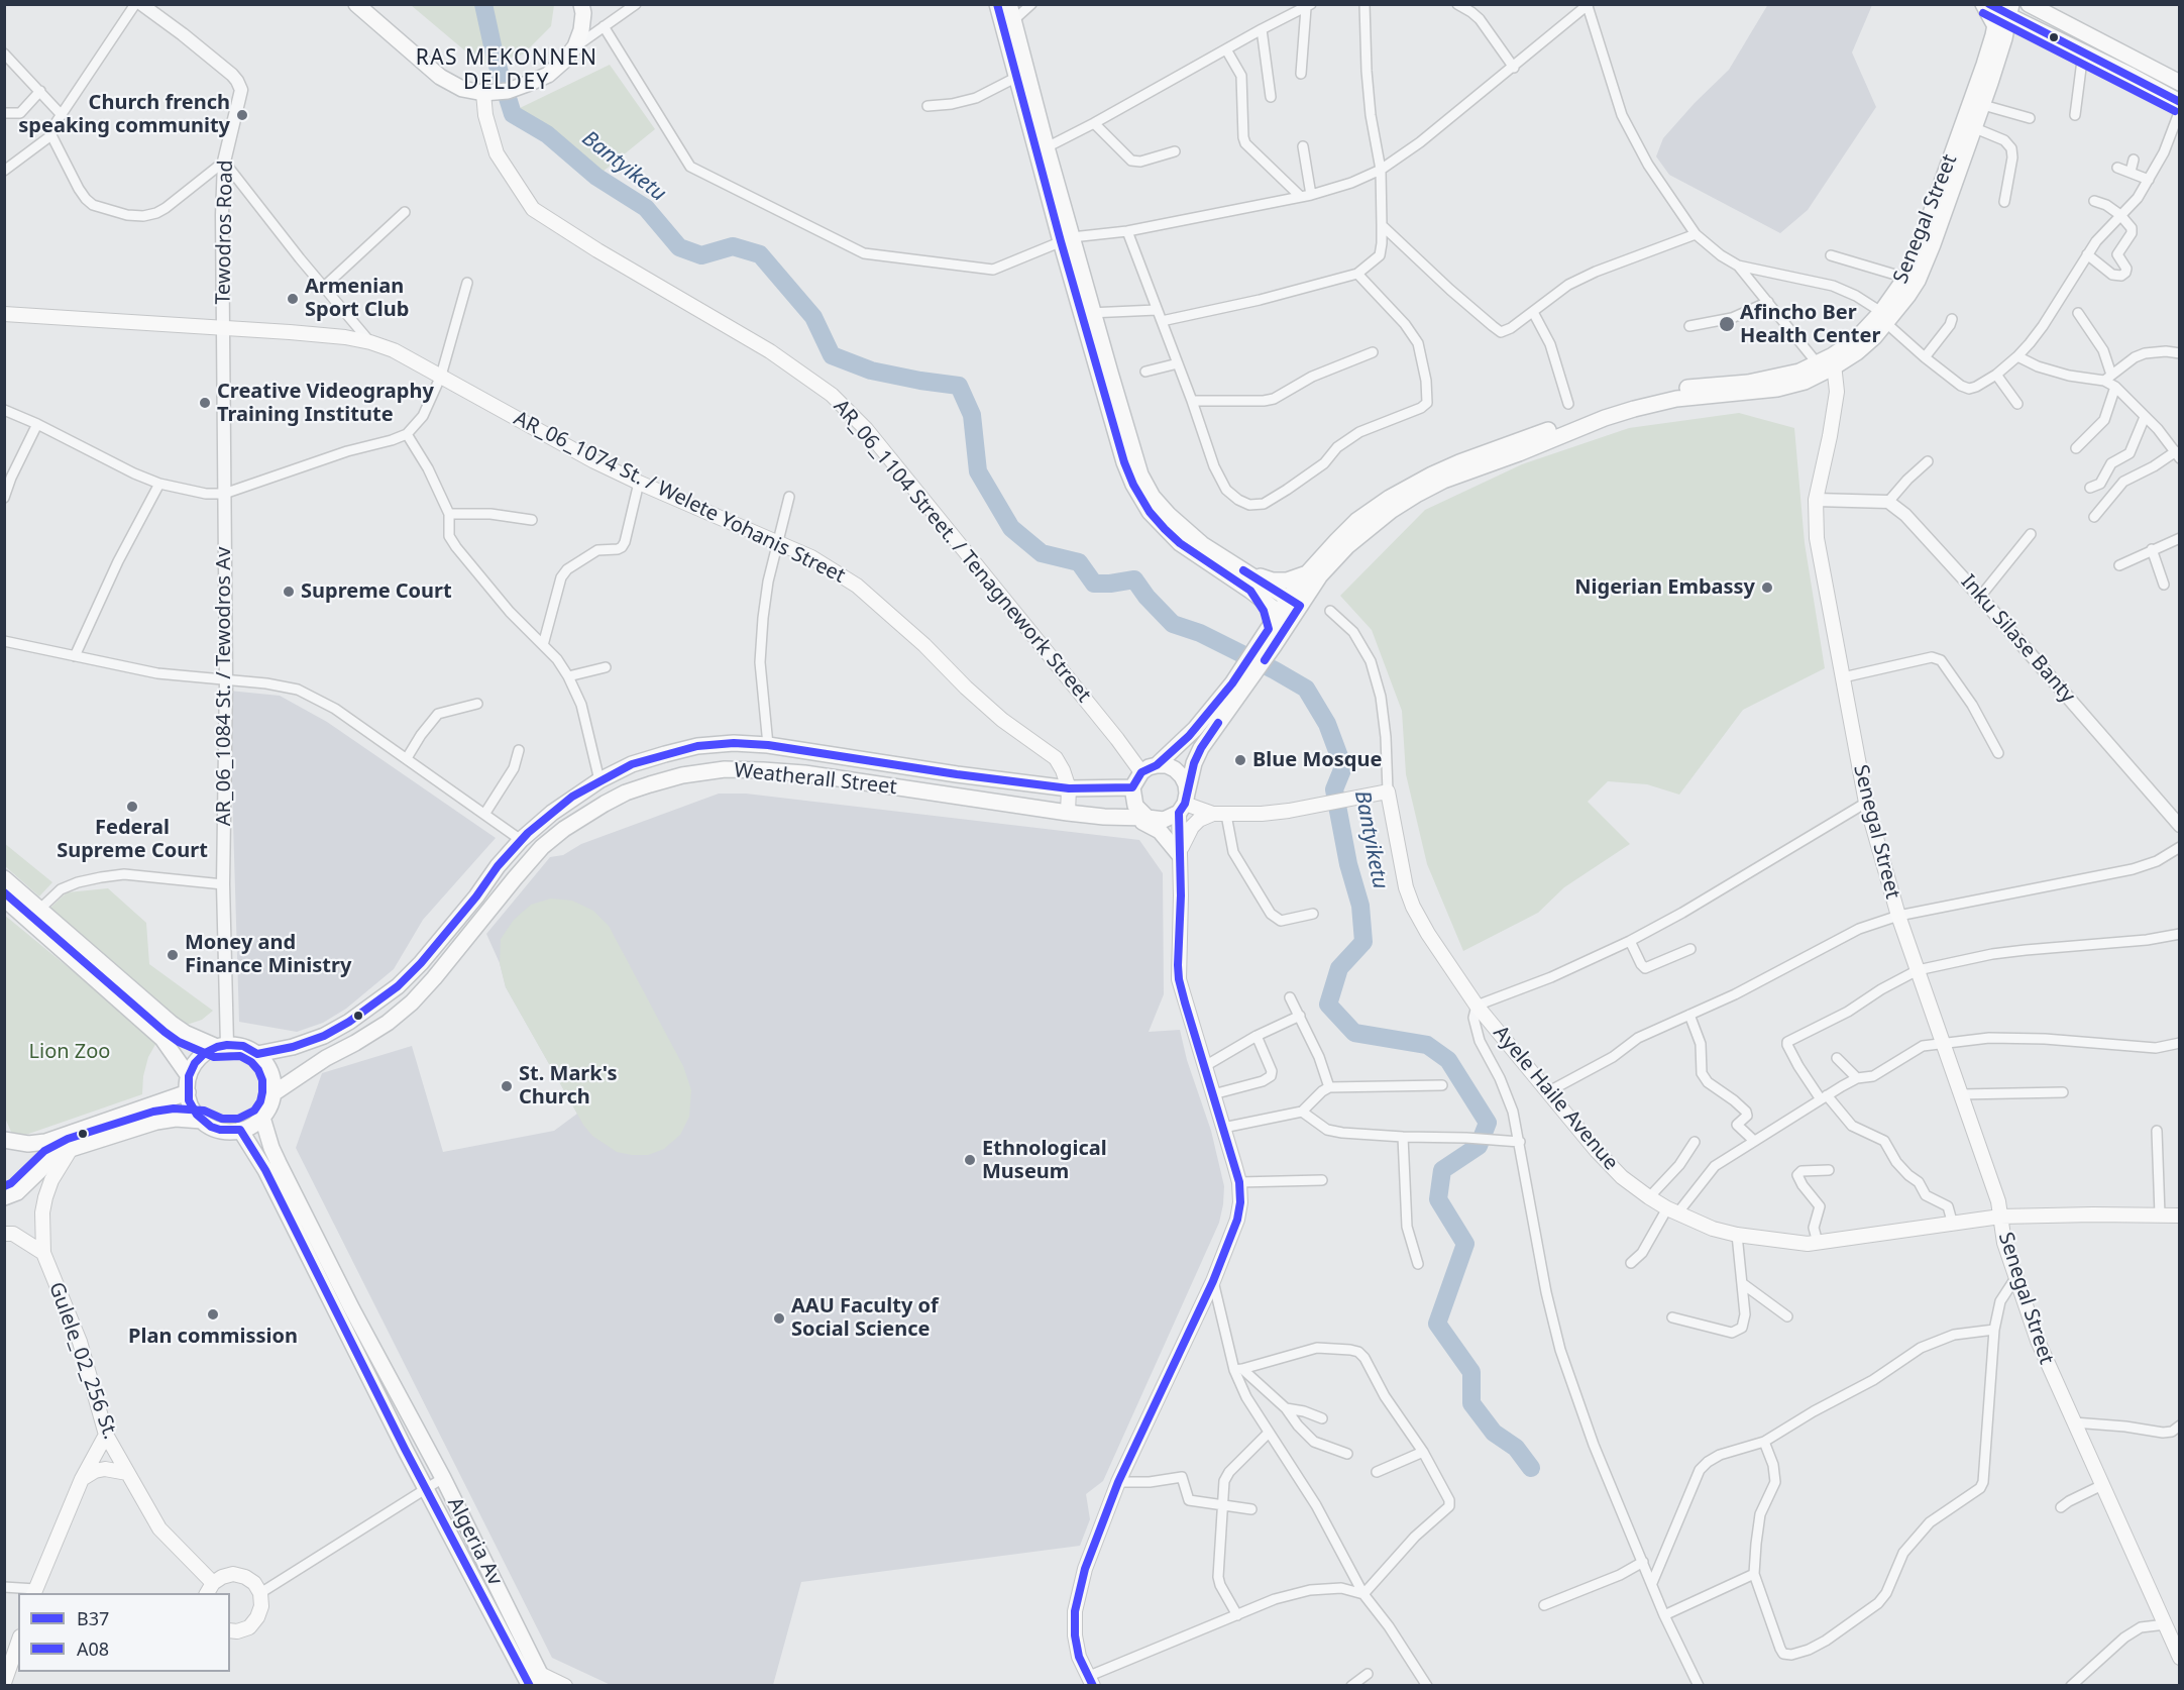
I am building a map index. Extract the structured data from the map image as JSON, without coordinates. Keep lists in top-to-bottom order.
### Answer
{
  "streets": {
    "main road": [
      "Senegal Street",
      "AR_06_1074 St. / Welete Yohanis Street",
      "AR_06_1104 Street. / Tenagnework Street",
      "Weatherall Street",
      "Ayele Haile Avenue",
      "Gulele_02_256 St.",
      "Algeria Av"
    ],
    "street": ["Tewodros Road", "Inku Silase Banty", "AR_06_1084 St. / Tewodros Av"]
  },
  "crossings": [
    ["Senegal Street", "Ayele Haile Avenue"],
    ["Tewodros Road", "AR_06_1074 St. / Welete Yohanis Street"],
    ["Tewodros Road", "AR_06_1084 St. / Tewodros Av"],
    ["AR_06_1074 St. / Welete Yohanis Street", "AR_06_1084 St. / Tewodros Av"],
    ["AR_06_1104 Street. / Tenagnework Street", "Weatherall Street"],
    ["AR_06_1084 St. / Tewodros Av", "Weatherall Street"],
    ["AR_06_1084 St. / Tewodros Av", "Algeria Av"],
    ["Weatherall Street", "Algeria Av"]
  ],
  "districts": ["RAS MEKONNEN DELDEY"],
  "water": ["Bantyiketu"],
  "parks": ["Lion Zoo"],
  "places": [
    "Church french speaking community",
    "Armenian Sport Club",
    "Afincho Ber Health Center",
    "Creative Videography Training Institute",
    "Nigerian Embassy",
    "Supreme Court",
    "Blue Mosque",
    "Federal Supreme Court",
    "Money and Finance Ministry",
    "St. Mark's Church",
    "Ethnological Museum",
    "Plan commission",
    "AAU Faculty of Social Science"
  ],
  "lines": ["transit line B37", "transit line A08"],
  "legend": ["B37", "A08"]
}
